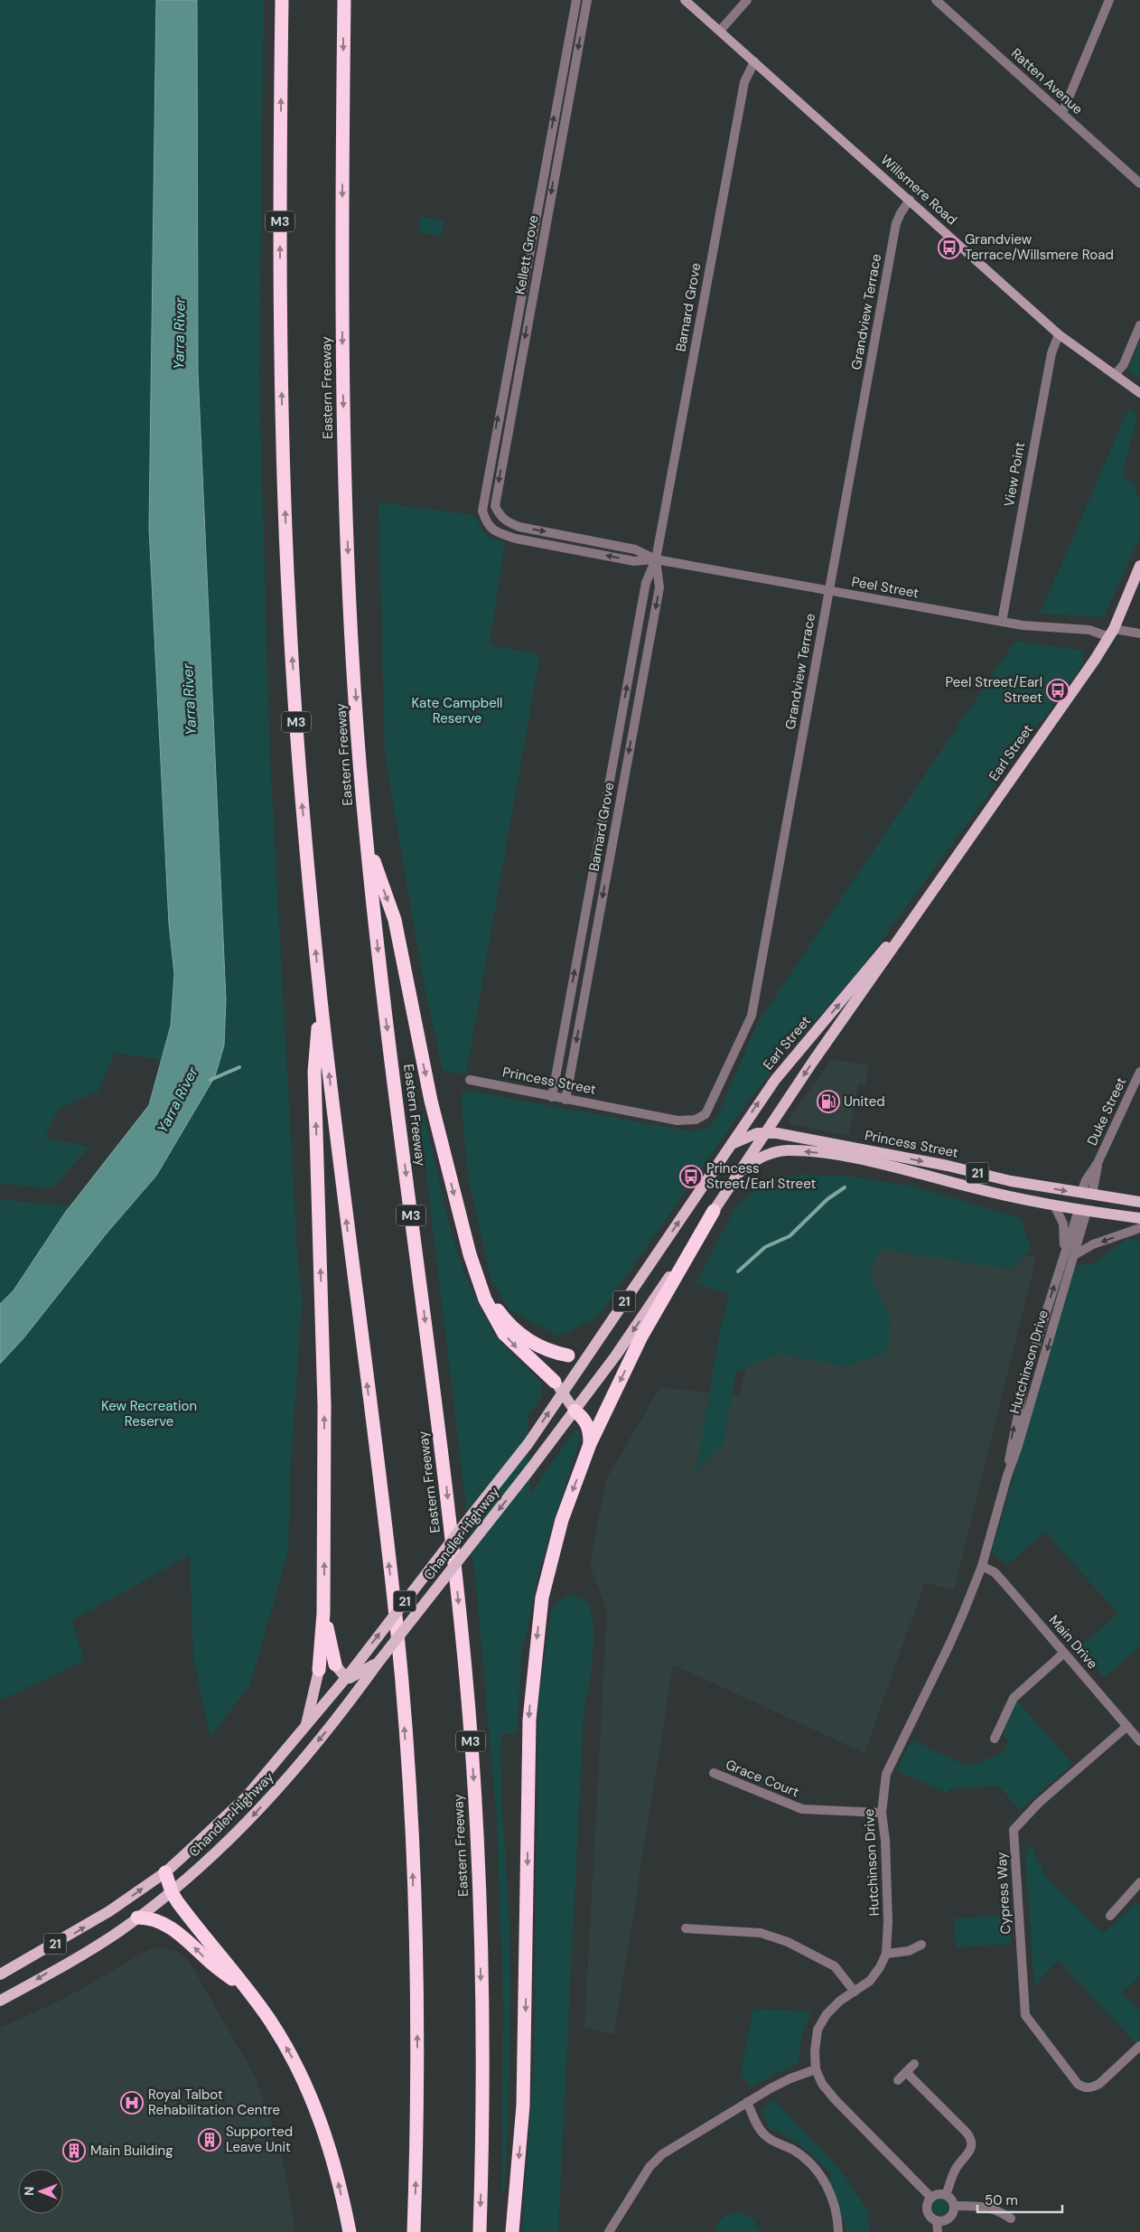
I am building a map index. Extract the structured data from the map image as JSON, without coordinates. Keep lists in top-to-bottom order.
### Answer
{
  "streets": {
    "highway": ["M3", "Eastern Freeway"],
    "main road": [
      "Earl Street",
      "Princess Street",
      "21",
      "Chandler Highway"
    ],
    "street": [
      "Ratten Avenue",
      "Willsmere Road",
      "Kellett Grove",
      "Barnard Grove",
      "Grandview Terrace",
      "View Point",
      "Peel Street",
      "Duke Street",
      "Hutchinson Drive",
      "Main Drive",
      "Grace Court",
      "Cypress Way"
    ]
  },
  "crossings": [
    ["Willsmere Road", "Barnard Grove"],
    ["Willsmere Road", "Grandview Terrace"],
    ["Willsmere Road", "View Point"],
    ["Kellett Grove", "Peel Street"],
    ["Barnard Grove", "Peel Street"],
    ["Barnard Grove", "Princess Street"],
    ["Grandview Terrace", "Peel Street"],
    ["Grandview Terrace", "Princess Street"],
    ["View Point", "Peel Street"],
    ["Peel Street", "Earl Street"],
    ["Earl Street", "Princess Street"],
    ["Earl Street", "Chandler Highway"],
    ["Princess Street", "Duke Street"],
    ["Princess Street", "Hutchinson Drive"],
    ["Princess Street", "Chandler Highway"],
    ["Hutchinson Drive", "Main Drive"],
    ["Hutchinson Drive", "Grace Court"],
    ["Main Drive", "Cypress Way"]
  ],
  "water": ["Yarra River"],
  "parks": ["Kate Campbell Reserve", "Kew Recreation Reserve"],
  "places": {
    "bus stop": ["Grandview Terrace/Willsmere Road", "Peel Street/Earl Street", "Princess Street/Earl Street"],
    "fuel station": ["United"],
    "hospital": ["Royal Talbot Rehabilitation Centre"],
    "building": ["Supported Leave Unit", "Main Building"]
  },
  "scale_bar": "50 m",
  "north": "left"
}
